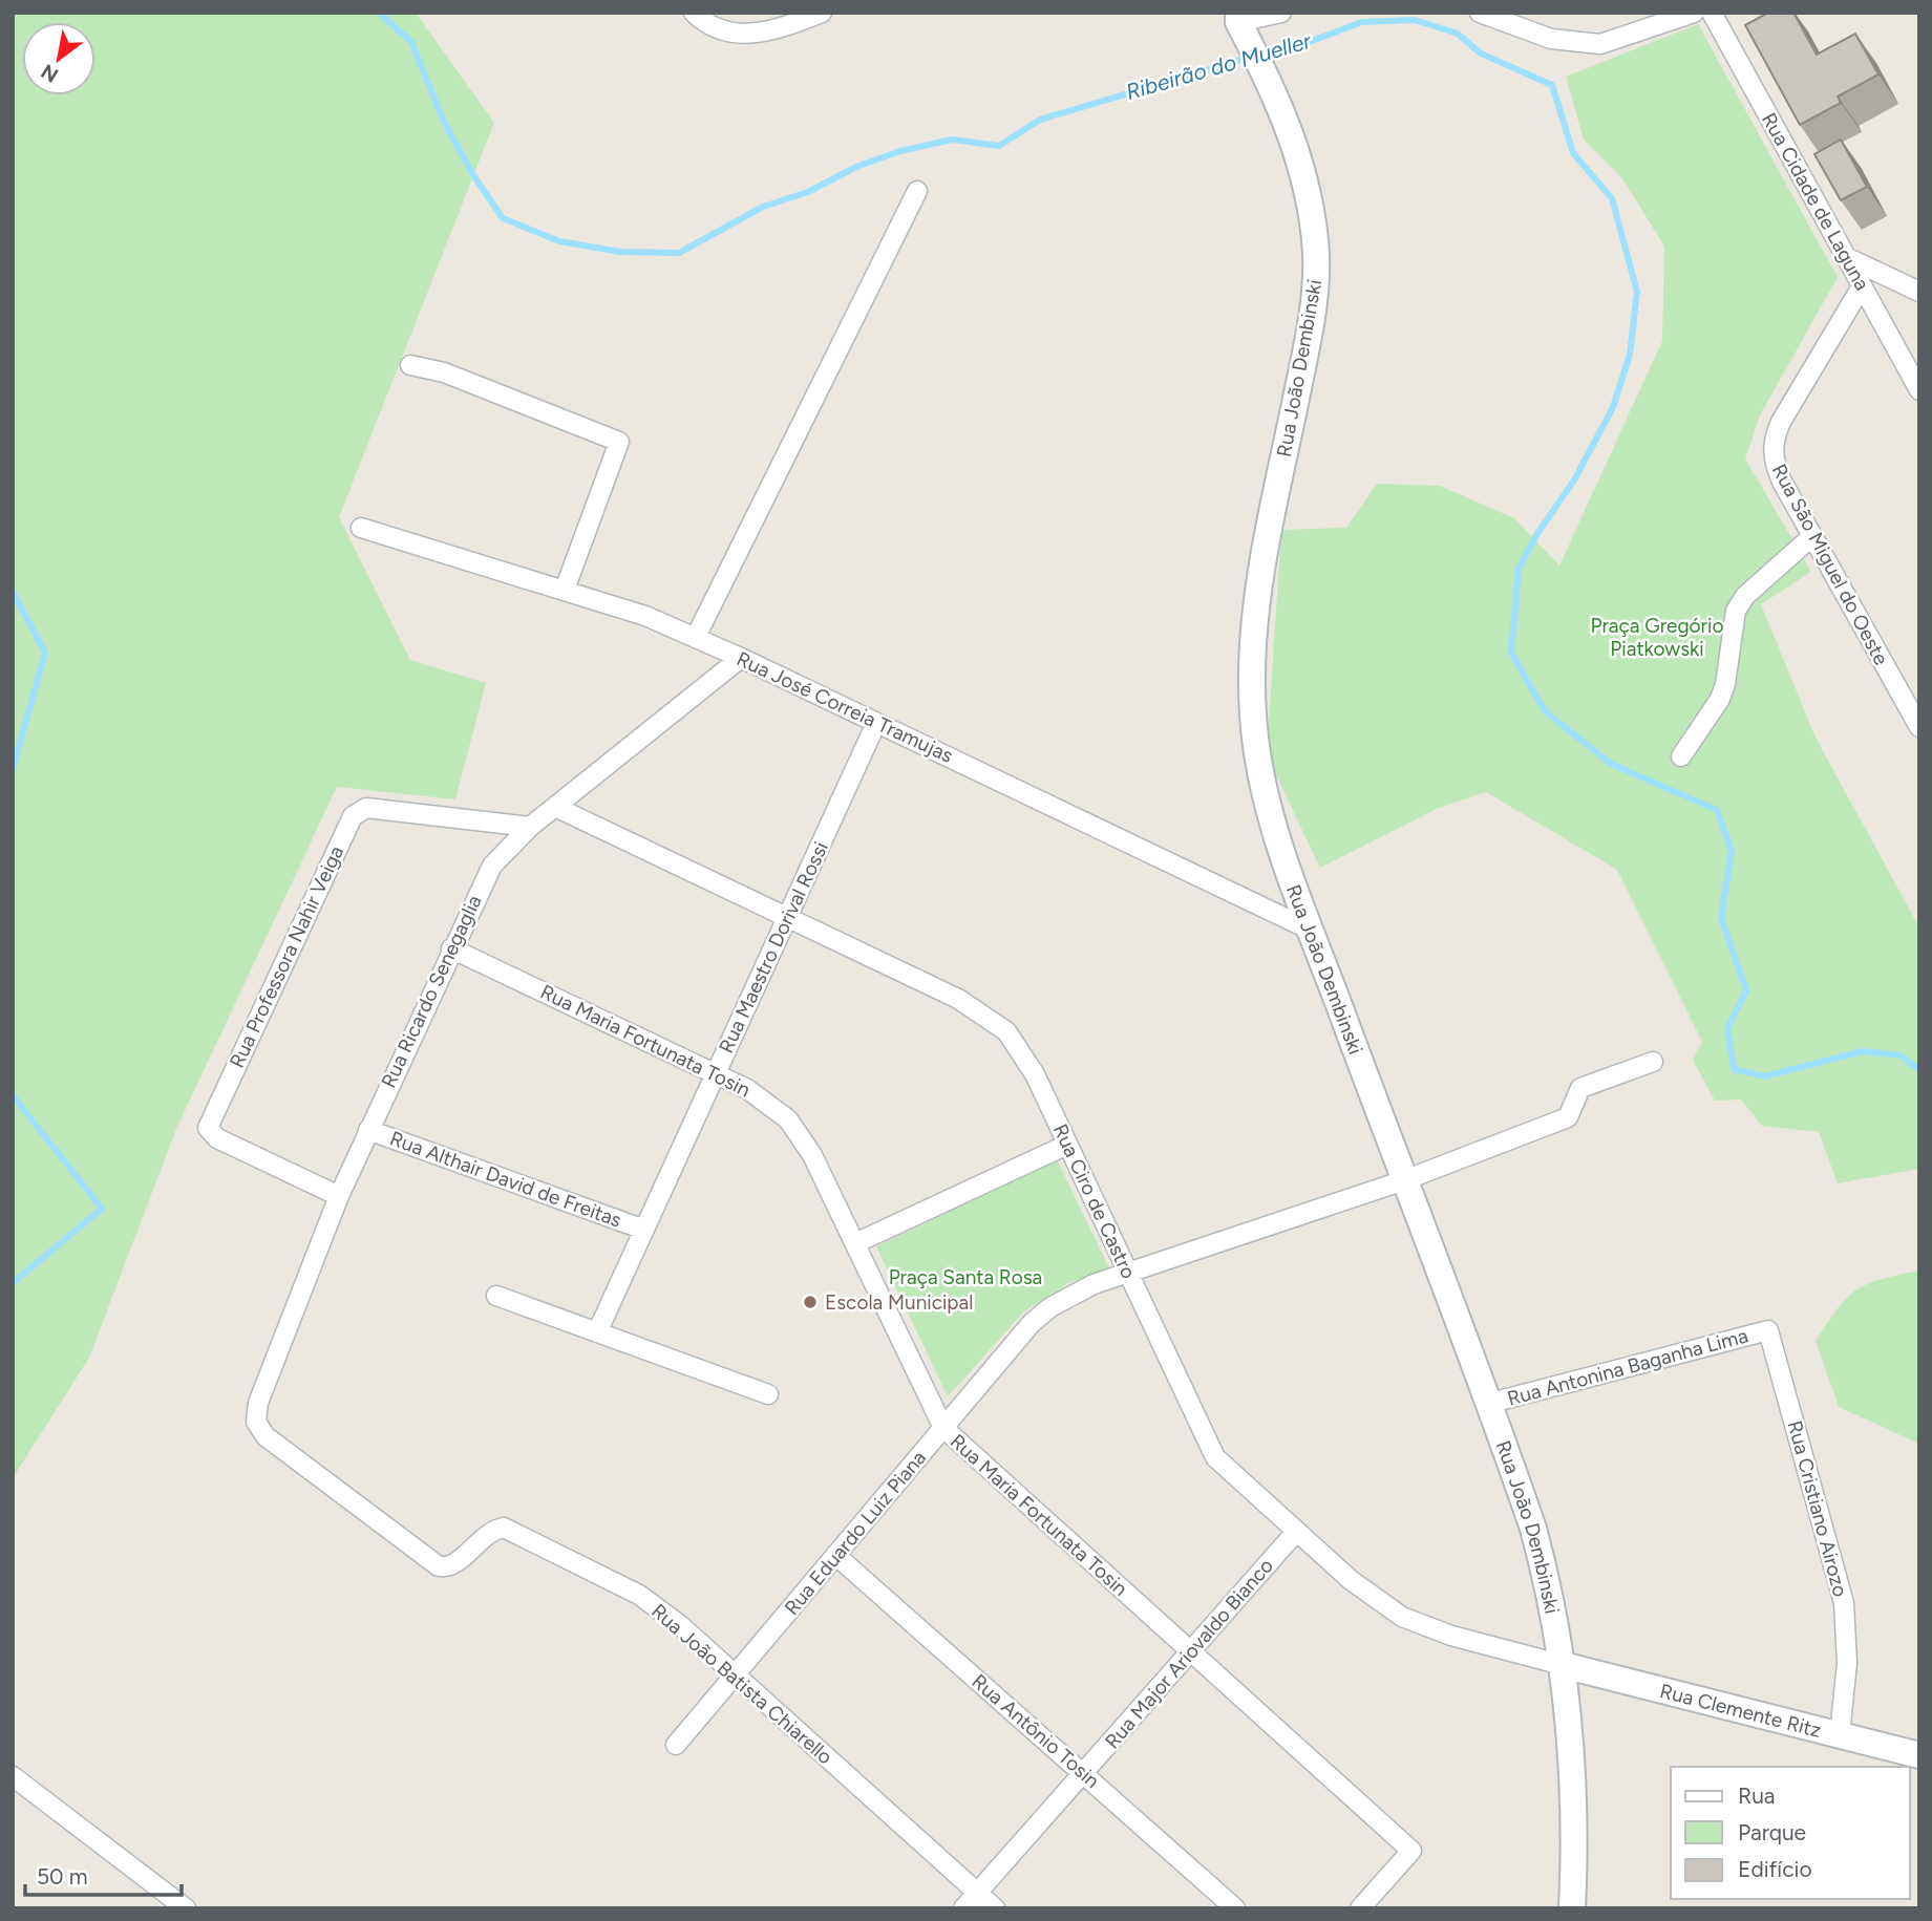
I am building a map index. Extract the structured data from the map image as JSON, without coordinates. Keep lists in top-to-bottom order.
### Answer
{
  "streets": {
    "main road": ["Rua João Dembinski", "Rua Clemente Ritz"],
    "street": [
      "Rua Cidade de Laguna",
      "Rua São Miguel do Oeste",
      "Rua José Correia Tramujas",
      "Rua Maestro Dorival Rossi",
      "Rua Professora Nahir Veiga",
      "Rua Ricardo Senegaglia",
      "Rua Maria Fortunata Tosin",
      "Rua Althair David de Freitas",
      "Rua Ciro de Castro",
      "Rua Antonina Baganha Lima",
      "Rua Cristiano Airozo",
      "Rua Eduardo Luiz Piana",
      "Rua Major Ariovaldo Bianco",
      "Rua João Batista Chiarello",
      "Rua Antônio Tosin"
    ]
  },
  "crossings": [
    ["Rua Cidade de Laguna", "Rua São Miguel do Oeste"],
    ["Rua João Dembinski", "Rua José Correia Tramujas"],
    ["Rua João Dembinski", "Rua Ciro de Castro"],
    ["Rua João Dembinski", "Rua Antonina Baganha Lima"],
    ["Rua João Dembinski", "Rua Eduardo Luiz Piana"],
    ["Rua João Dembinski", "Rua Clemente Ritz"],
    ["Rua José Correia Tramujas", "Rua Maestro Dorival Rossi"],
    ["Rua José Correia Tramujas", "Rua Ricardo Senegaglia"],
    ["Rua Maestro Dorival Rossi", "Rua Maria Fortunata Tosin"],
    ["Rua Maestro Dorival Rossi", "Rua Althair David de Freitas"],
    ["Rua Maestro Dorival Rossi", "Rua Ciro de Castro"],
    ["Rua Professora Nahir Veiga", "Rua Ricardo Senegaglia"],
    ["Rua Ricardo Senegaglia", "Rua Maria Fortunata Tosin"],
    ["Rua Ricardo Senegaglia", "Rua Althair David de Freitas"],
    ["Rua Ricardo Senegaglia", "Rua Ciro de Castro"],
    ["Rua Ricardo Senegaglia", "Rua João Batista Chiarello"],
    ["Rua Maria Fortunata Tosin", "Rua Eduardo Luiz Piana"],
    ["Rua Maria Fortunata Tosin", "Rua Major Ariovaldo Bianco"],
    ["Rua Ciro de Castro", "Rua Eduardo Luiz Piana"],
    ["Rua Ciro de Castro", "Rua Major Ariovaldo Bianco"],
    ["Rua Ciro de Castro", "Rua Clemente Ritz"],
    ["Rua Antonina Baganha Lima", "Rua Cristiano Airozo"],
    ["Rua Cristiano Airozo", "Rua Clemente Ritz"],
    ["Rua Eduardo Luiz Piana", "Rua João Batista Chiarello"],
    ["Rua Eduardo Luiz Piana", "Rua Antônio Tosin"],
    ["Rua Major Ariovaldo Bianco", "Rua João Batista Chiarello"],
    ["Rua Major Ariovaldo Bianco", "Rua Antônio Tosin"]
  ],
  "water": ["Ribeirão do Mueller"],
  "parks": ["Praça Gregório Piatkowski", "Praça Santa Rosa"],
  "places": ["Escola Municipal"],
  "legend": ["Rua", "Parque", "Edifício"],
  "scale_bar": "50 m",
  "north": "bottom left"
}
